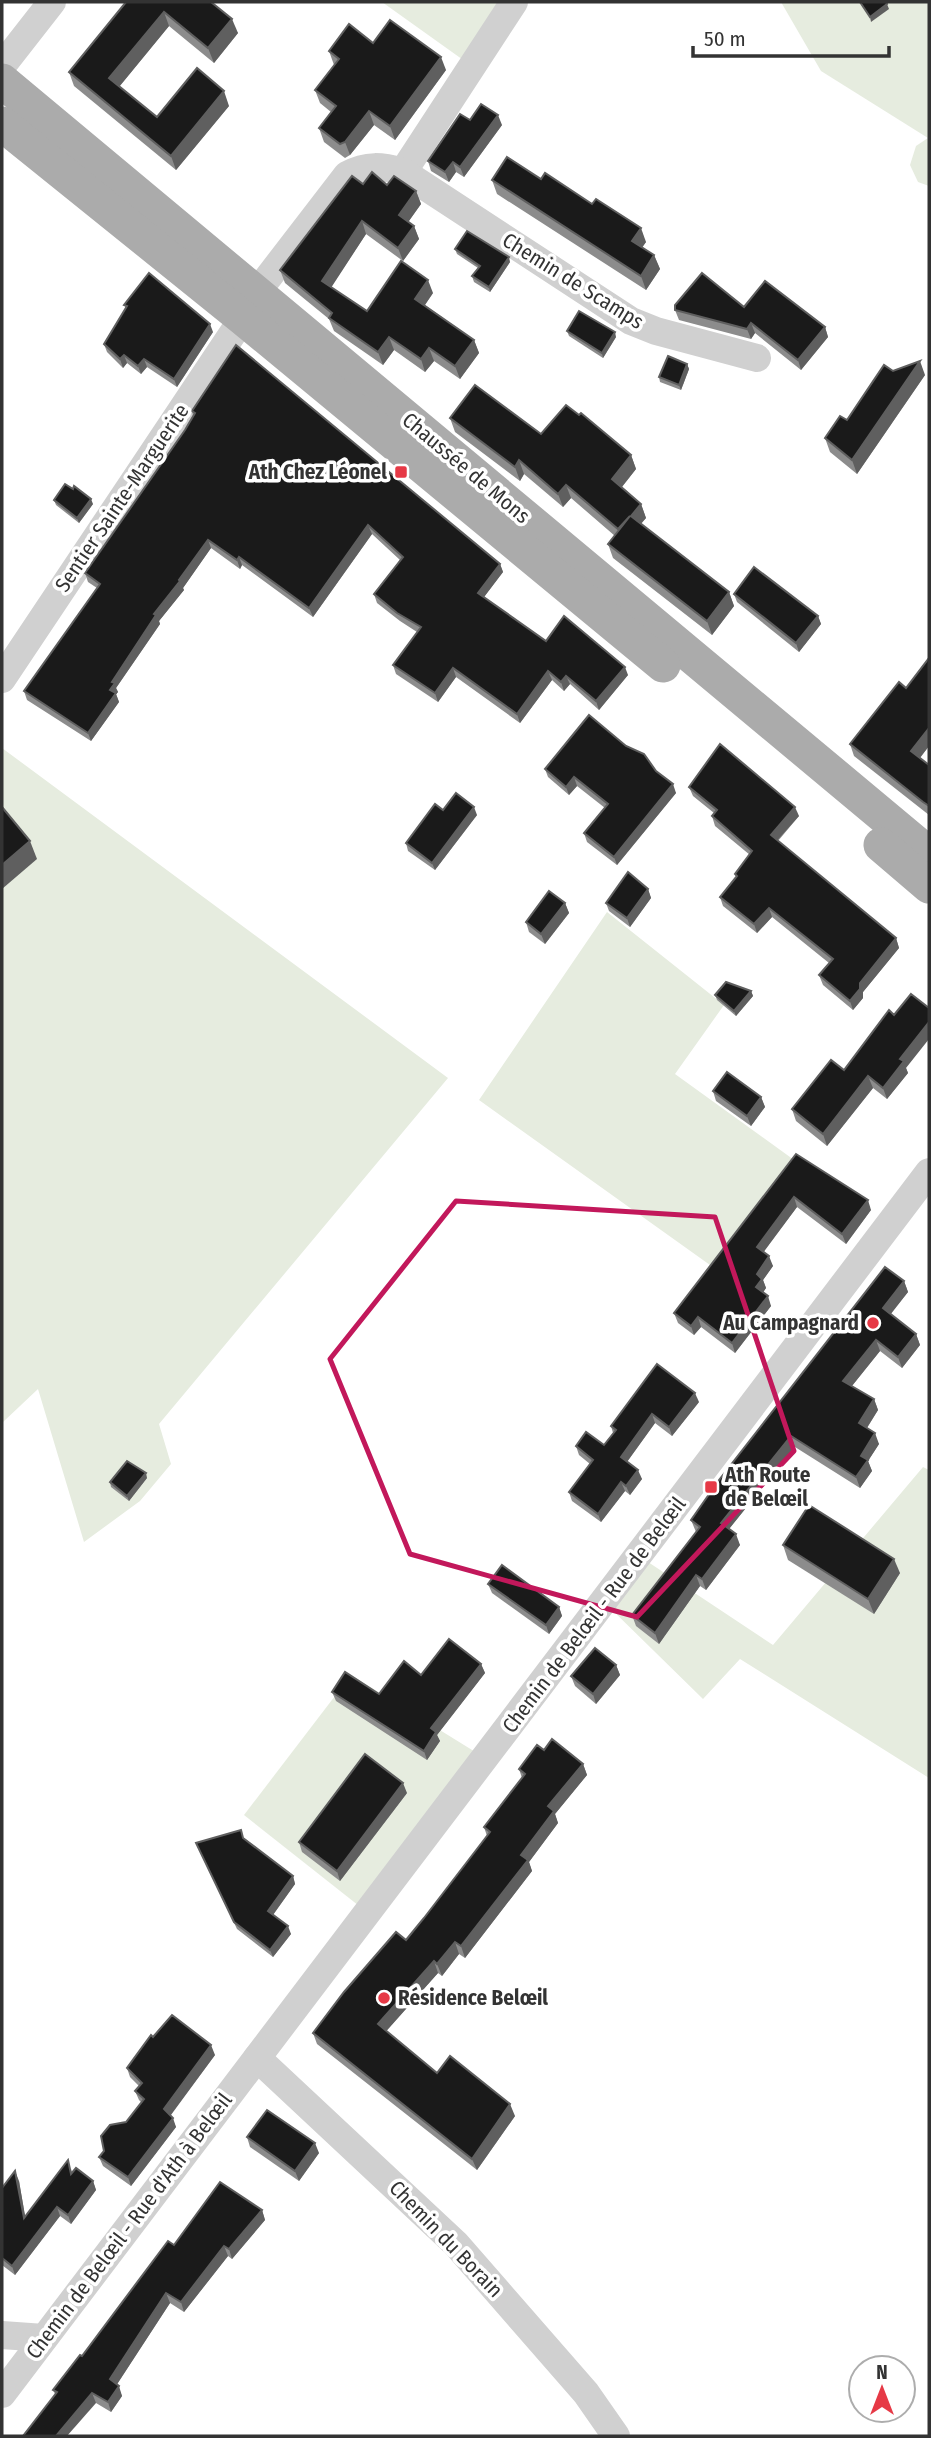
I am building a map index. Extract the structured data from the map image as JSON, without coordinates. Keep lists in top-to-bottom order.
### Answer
{
  "streets": {
    "main road": ["Chaussée de Mons"],
    "street": [
      "Chemin de Scamps",
      "Sentier Sainte-Marguerite",
      "Chemin de Belœil - Rue de Belœil",
      "Chemin de Belœil - Rue d'Ath à Belœil",
      "Chemin du Borain"
    ]
  },
  "crossings": [
    ["Chemin de Scamps", "Chaussée de Mons"],
    ["Chemin de Scamps", "Sentier Sainte-Marguerite"],
    ["Chaussée de Mons", "Sentier Sainte-Marguerite"],
    ["Chemin de Belœil - Rue de Belœil", "Chemin de Belœil - Rue d'Ath à Belœil"],
    ["Chemin de Belœil - Rue de Belœil", "Chemin du Borain"],
    ["Chemin de Belœil - Rue d'Ath à Belœil", "Chemin du Borain"]
  ],
  "places": {
    "transit": ["Ath Chez Léonel", "Ath Route de Belœil"],
    "other": ["Au Campagnard", "Résidence Belœil"]
  },
  "scale_bar": "50 m",
  "north": "top"
}
